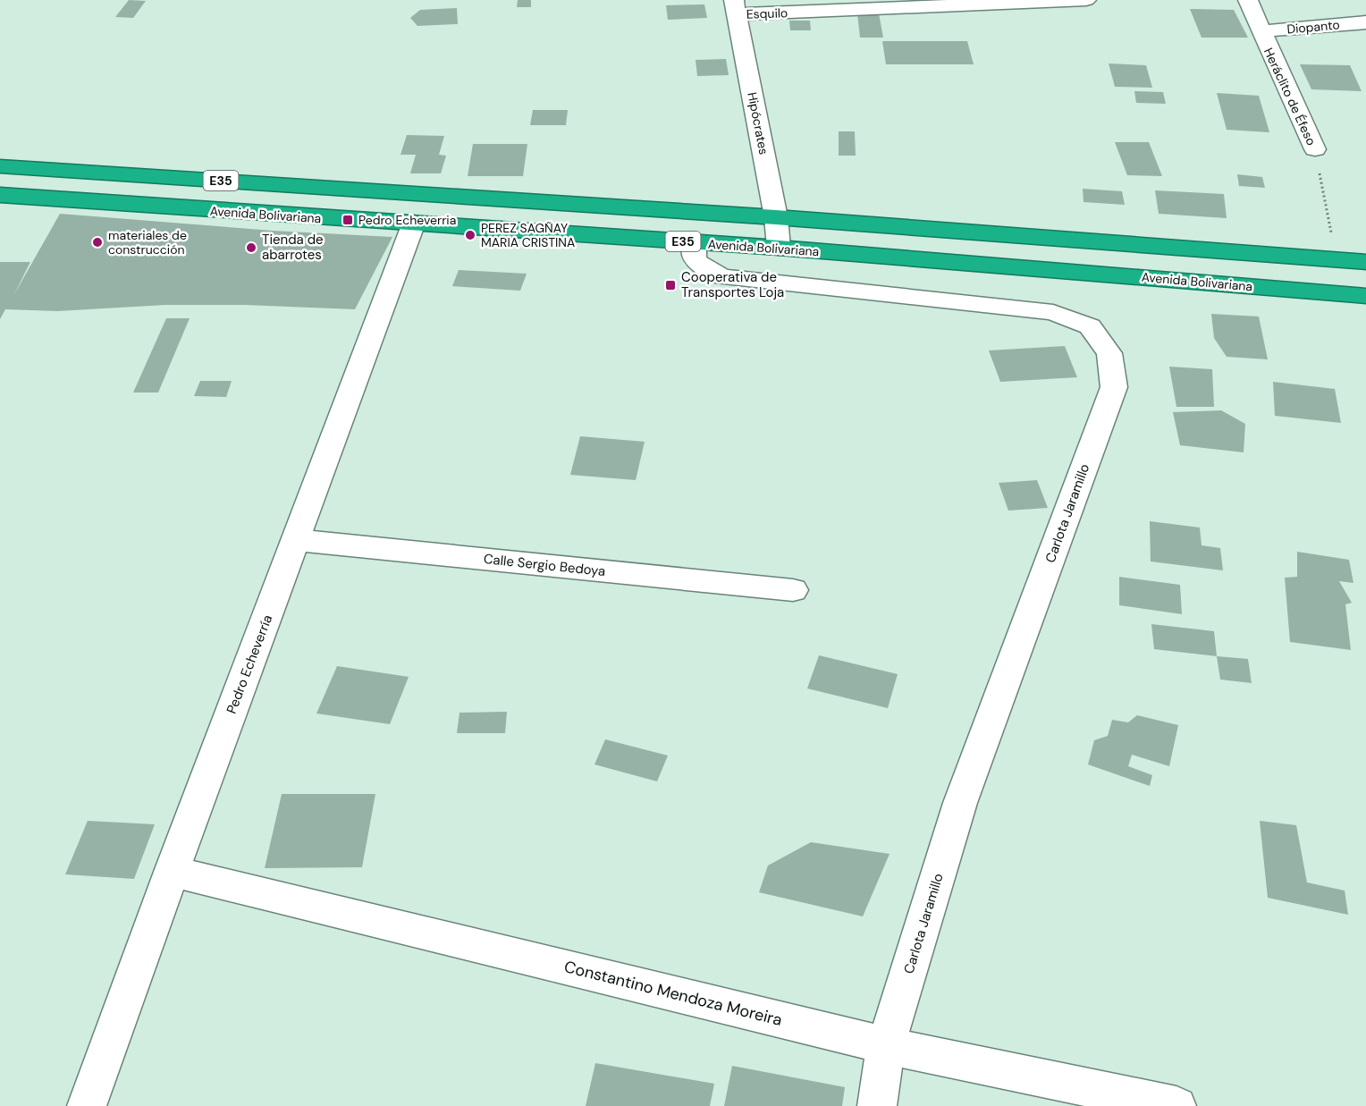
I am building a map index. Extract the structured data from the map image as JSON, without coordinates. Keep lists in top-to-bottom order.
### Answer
{
  "streets": {
    "highway": ["E35", "Avenida Bolivariana"],
    "street": [
      "Esquilo",
      "Diopanto",
      "Heráclito de Éfeso",
      "Hipócrates",
      "Carlota Jaramillo",
      "Calle Sergio Bedoya",
      "Pedro Echeverría",
      "Constantino Mendoza Moreira"
    ]
  },
  "crossings": [
    ["Esquilo", "Hipócrates"],
    ["Diopanto", "Heráclito de Éfeso"],
    ["Heráclito de Éfeso", "E35"],
    ["Hipócrates", "E35"],
    ["Hipócrates", "Avenida Bolivariana"],
    ["Avenida Bolivariana", "Carlota Jaramillo"],
    ["Avenida Bolivariana", "Pedro Echeverría"],
    ["Carlota Jaramillo", "Constantino Mendoza Moreira"],
    ["Calle Sergio Bedoya", "Pedro Echeverría"],
    ["Pedro Echeverría", "Constantino Mendoza Moreira"]
  ],
  "places": {
    "transit": ["Pedro Echeverria", "Cooperativa de Transportes Loja"],
    "other": ["PEREZ SAGÑAY MARIA CRISTINA", "materiales de construcción", "Tienda de abarrotes"]
  }
}
